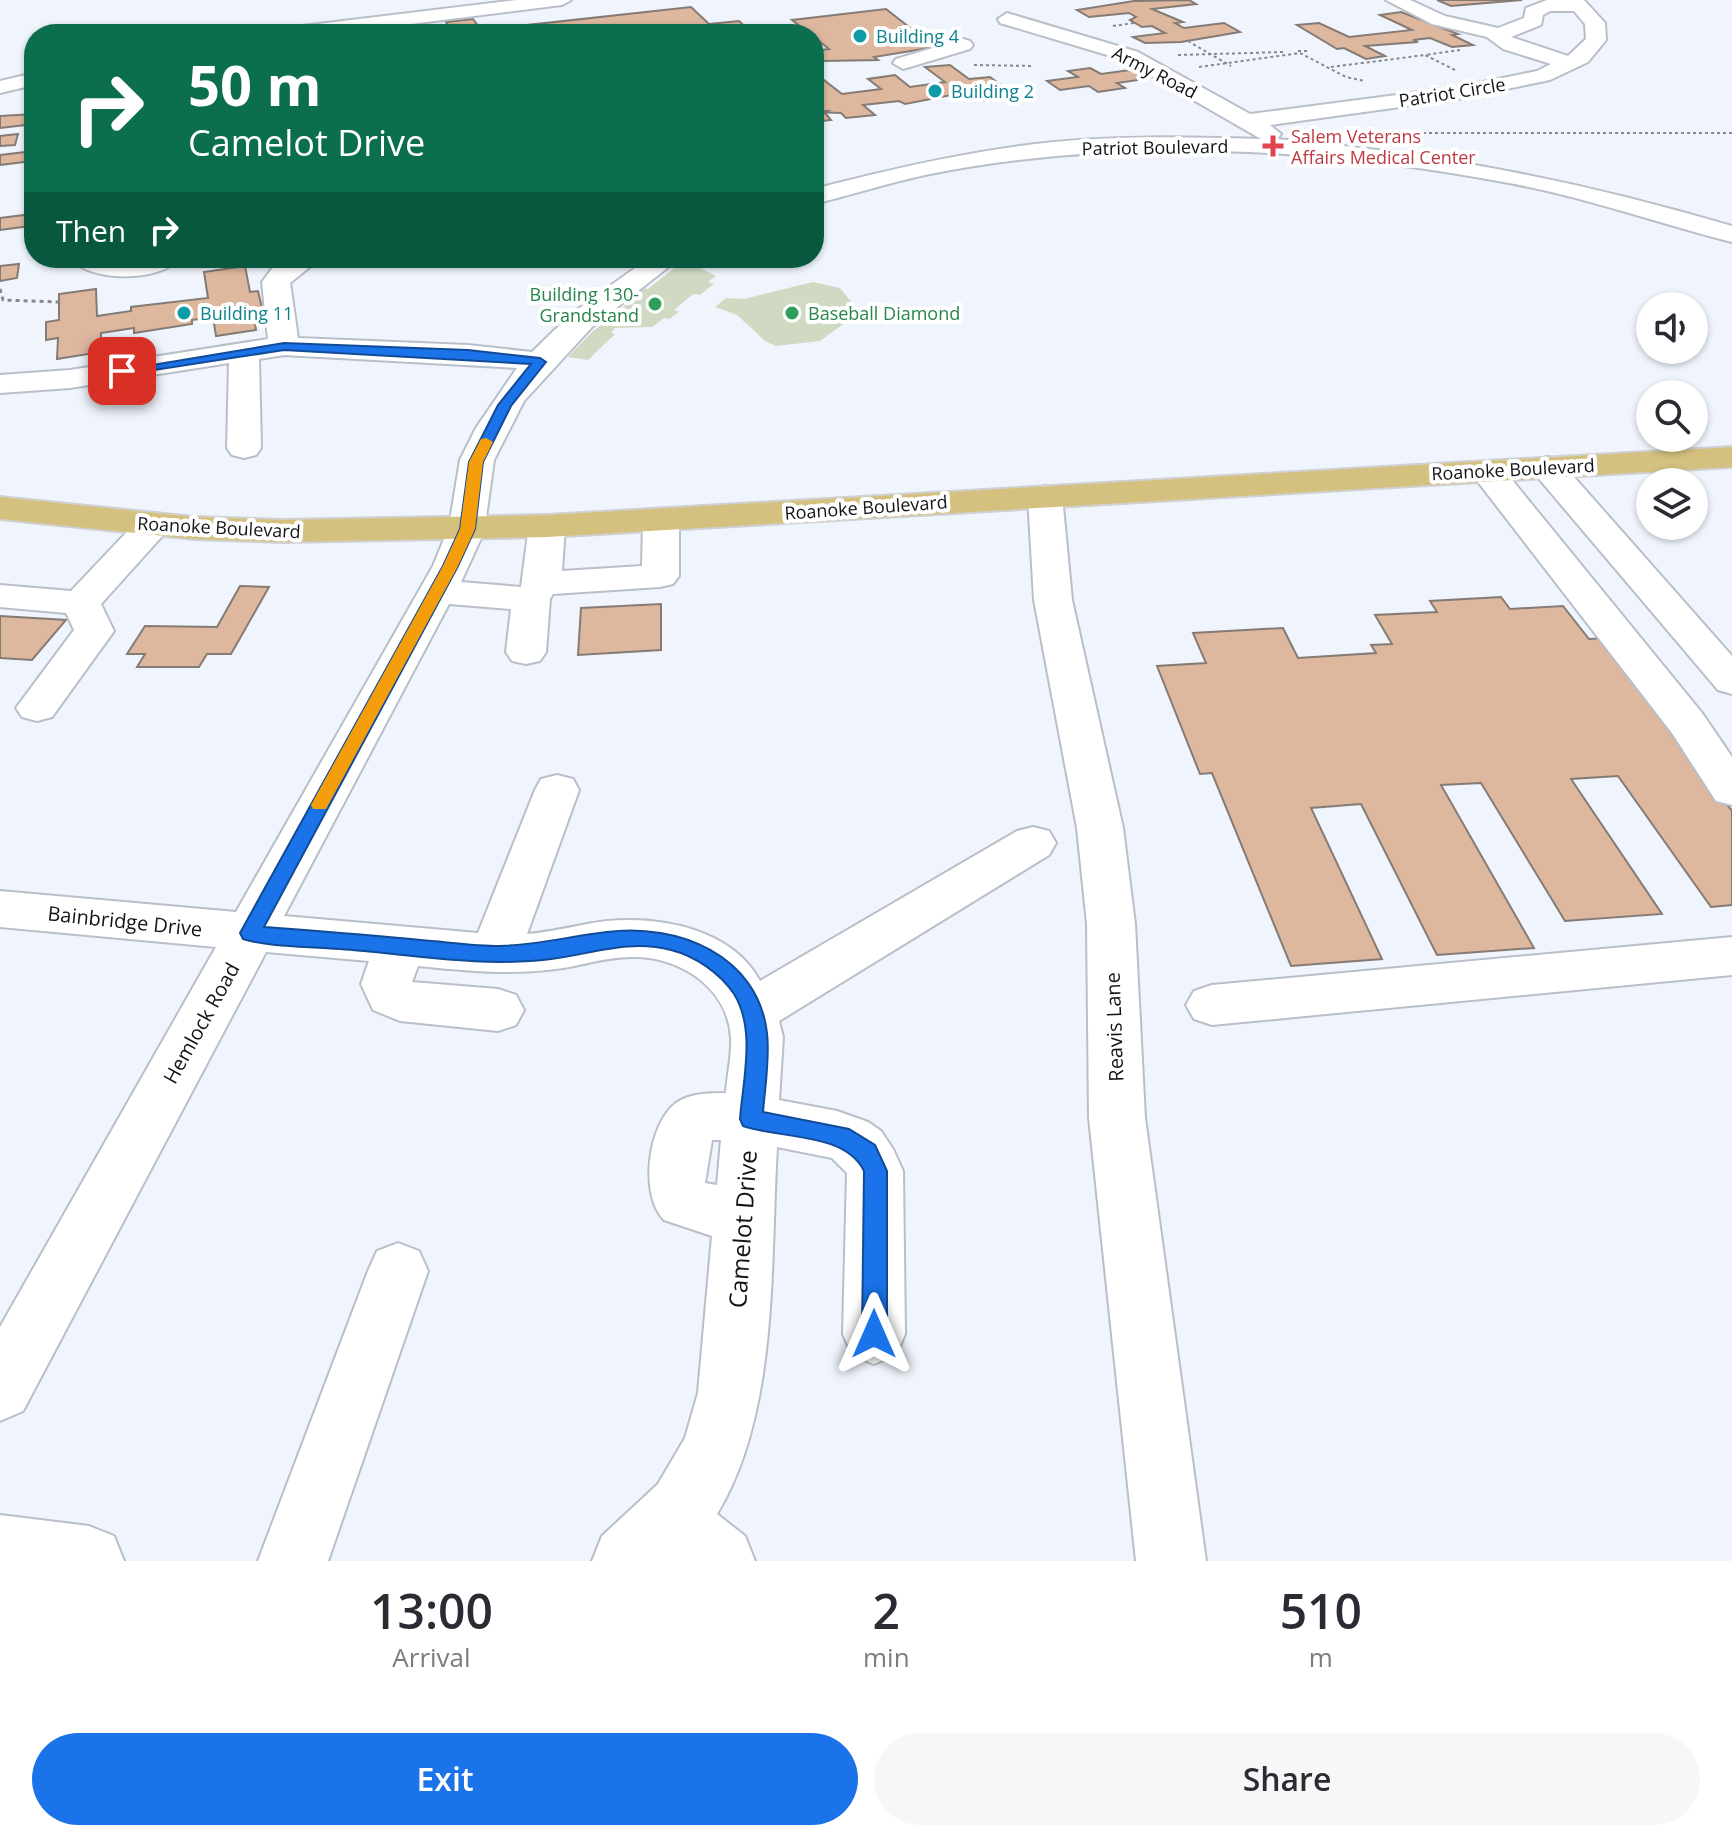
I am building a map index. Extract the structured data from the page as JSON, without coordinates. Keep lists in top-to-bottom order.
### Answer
{
  "streets": {
    "main road": ["Roanoke Boulevard"],
    "street": [
      "Army Road",
      "Patriot Circle",
      "Patriot Boulevard",
      "Bainbridge Drive",
      "Hemlock Road",
      "Reavis Lane",
      "Camelot Drive"
    ]
  },
  "crossings": [
    ["Army Road", "Patriot Circle"],
    ["Army Road", "Patriot Boulevard"],
    ["Roanoke Boulevard", "Hemlock Road"],
    ["Roanoke Boulevard", "Reavis Lane"],
    ["Bainbridge Drive", "Hemlock Road"]
  ],
  "places": {
    "other": [
      "Building 4",
      "Building 2",
      "Building 130- Grandstand",
      "Building 11",
      "Baseball Diamond"
    ],
    "health": ["Salem Veterans Affairs Medical Center"]
  },
  "page": {
    "turn": ["50 m", "Camelot Drive"],
    "then": "Then",
    "eta": [
      "13:00",
      "Arrival",
      "2",
      "min",
      "510",
      "m"
    ],
    "buttons": ["Exit", "Share"]
  }
}
